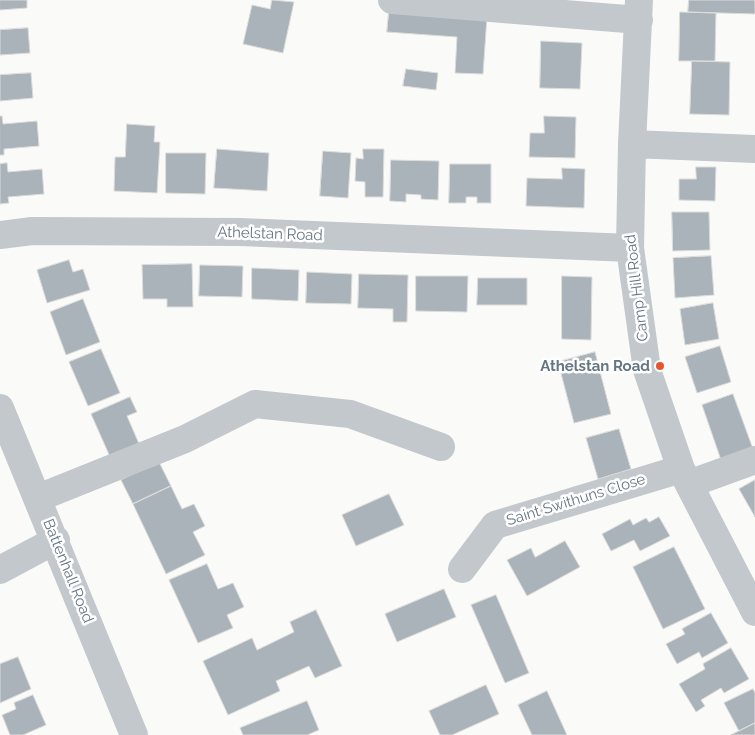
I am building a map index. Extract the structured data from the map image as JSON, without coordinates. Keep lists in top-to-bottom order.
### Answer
{
  "streets": {
    "street": [
      "Athelstan Road",
      "Camp Hill Road",
      "Saint Swithuns Close",
      "Battenhall Road"
    ]
  },
  "crossings": [
    ["Athelstan Road", "Camp Hill Road"],
    ["Camp Hill Road", "Saint Swithuns Close"]
  ],
  "places": ["Athelstan Road"]
}
